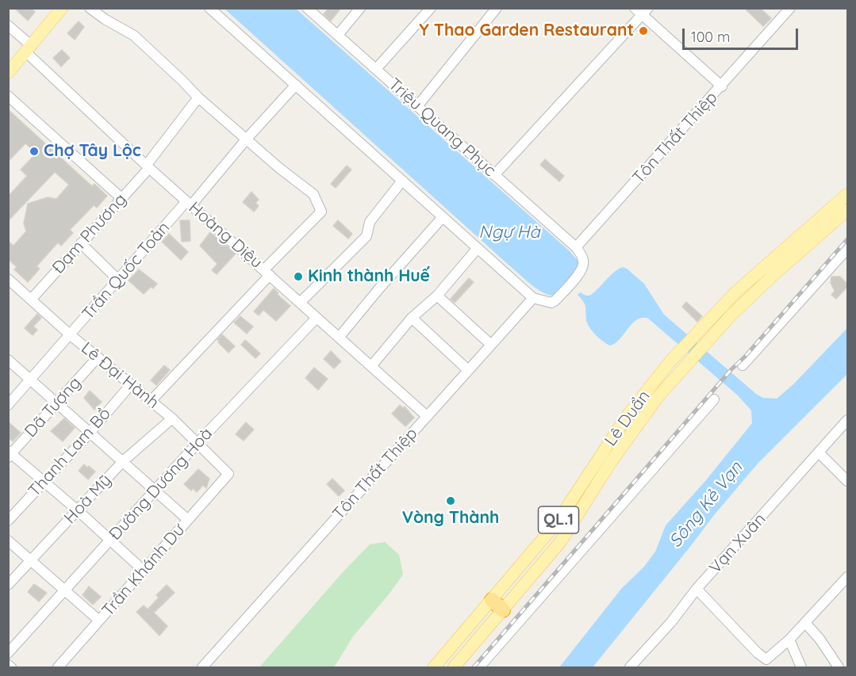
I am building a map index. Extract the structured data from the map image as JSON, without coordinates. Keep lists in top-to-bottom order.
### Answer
{
  "streets": {
    "main road": ["Lê Duẩn", "QL.1"],
    "street": [
      "Triệu Quang Phục",
      "Tôn Thất Thiệp",
      "Đạm Phương",
      "Hoàng Diệu",
      "Trần Quốc Toản",
      "Lê Đại Hành",
      "Dã Tượng",
      "Thanh Lam Bồ",
      "Đường Dương Hoà",
      "Hoà Mỹ",
      "Vạn Xuân",
      "Trần Khánh Dư"
    ]
  },
  "crossings": [
    ["Triệu Quang Phục", "Tôn Thất Thiệp"],
    ["Tôn Thất Thiệp", "Hoàng Diệu"],
    ["Đạm Phương", "Hoàng Diệu"],
    ["Đạm Phương", "Lê Đại Hành"],
    ["Hoàng Diệu", "Trần Quốc Toản"],
    ["Hoàng Diệu", "Đường Dương Hoà"],
    ["Trần Quốc Toản", "Lê Đại Hành"],
    ["Lê Đại Hành", "Dã Tượng"],
    ["Lê Đại Hành", "Thanh Lam Bồ"],
    ["Lê Đại Hành", "Đường Dương Hoà"],
    ["Lê Đại Hành", "Hoà Mỹ"],
    ["Lê Đại Hành", "Trần Khánh Dư"]
  ],
  "water": ["Ngự Hà", "Sông Kẻ Vạn"],
  "places": [
    "Y Thao Garden Restaurant",
    "Chợ Tây Lộc",
    "Kinh thành Huế",
    "Vòng Thành"
  ],
  "scale_bar": "100 m"
}
